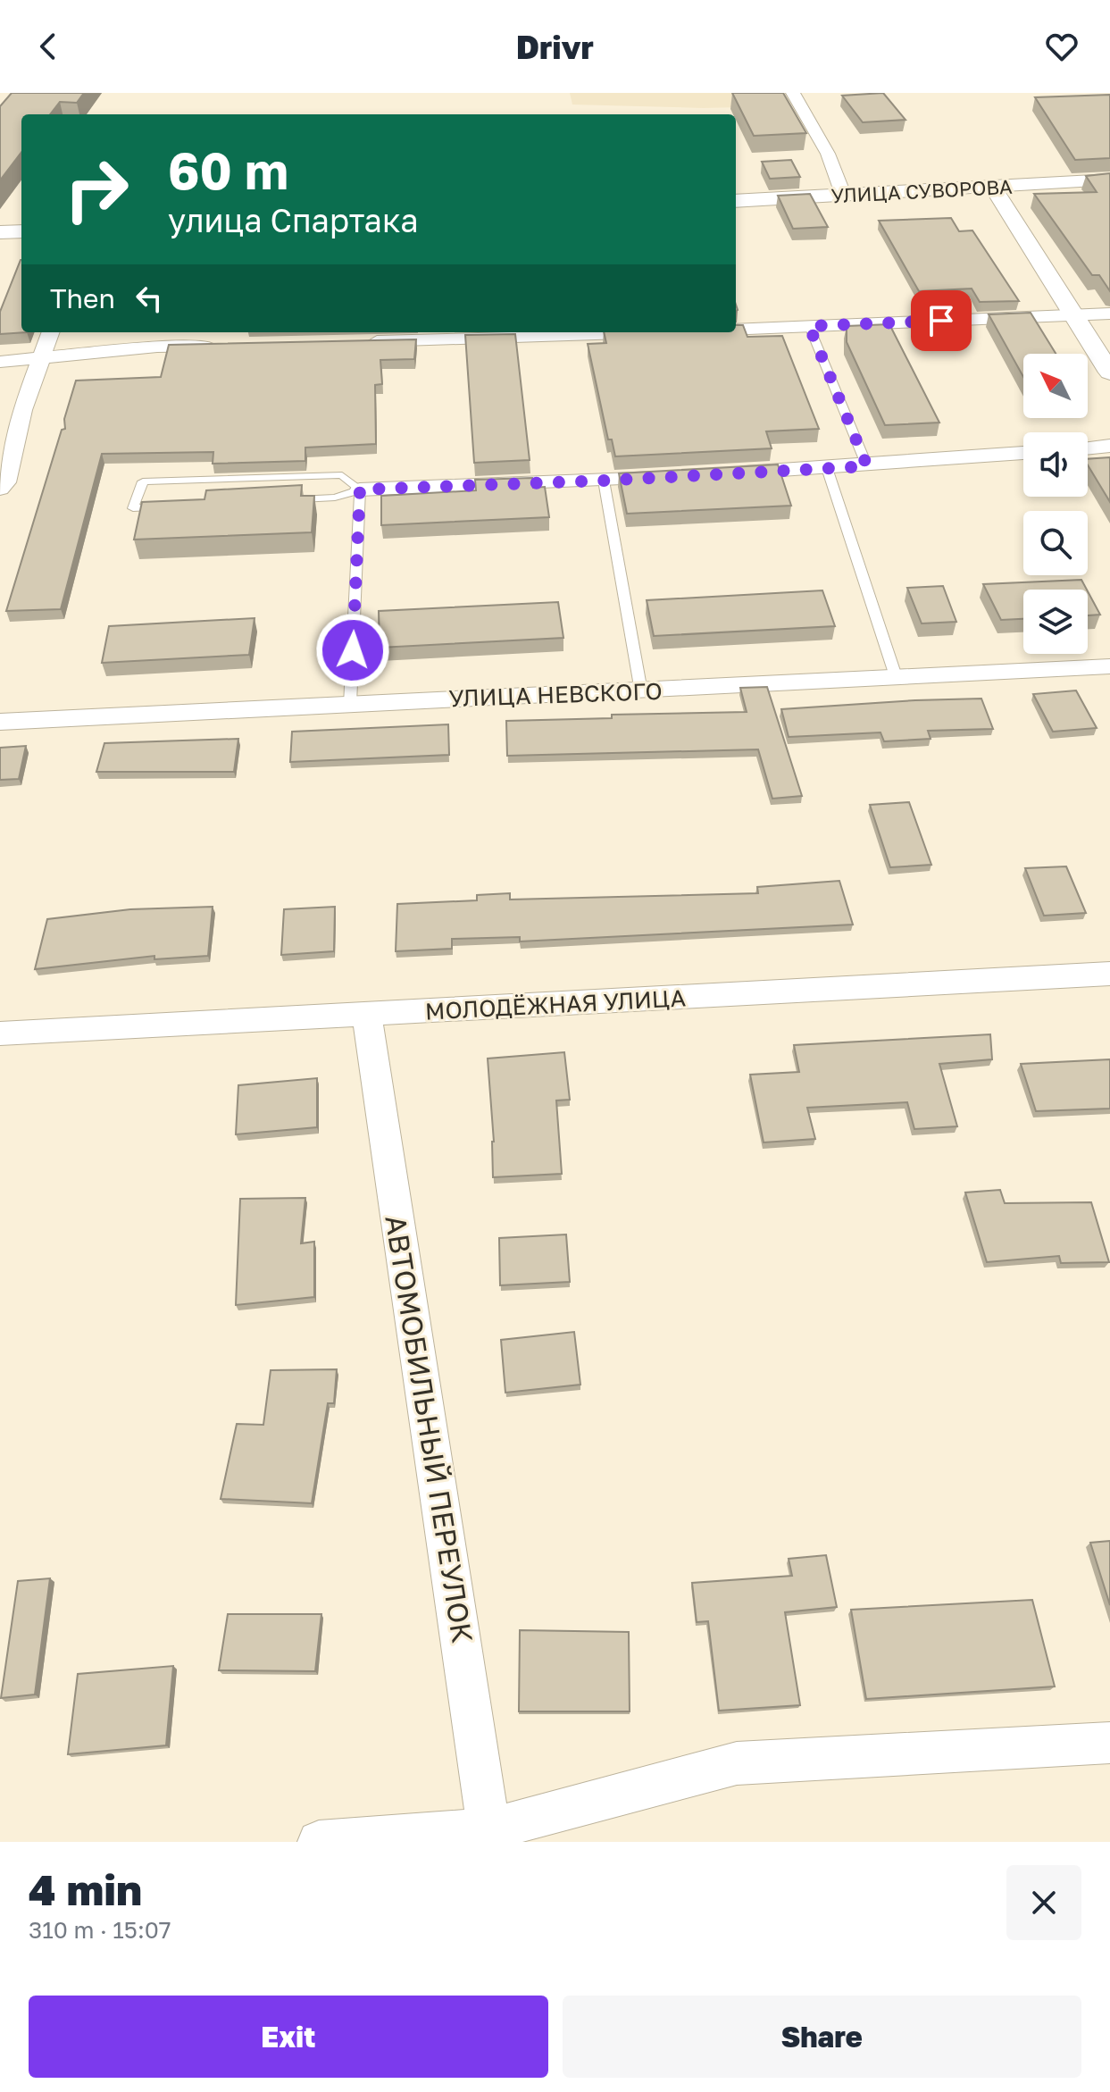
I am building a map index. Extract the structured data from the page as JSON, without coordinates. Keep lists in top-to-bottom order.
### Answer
{
  "streets": {
    "street": [
      "УЛИЦА СУВОРОВА",
      "УЛИЦА НЕВСКОГО",
      "МОЛОДЁЖНАЯ УЛИЦА",
      "АВТОМОБИЛЬНЫЙ ПЕРЕУЛОК"
    ]
  },
  "crossings": [
    ["МОЛОДЁЖНАЯ УЛИЦА", "АВТОМОБИЛЬНЫЙ ПЕРЕУЛОК"]
  ],
  "north": "top left",
  "page": {
    "header": "Drivr",
    "turn": ["60 m", "улица Спартака"],
    "then": "Then",
    "heading": ["4 min", "310 m · 15:07"],
    "buttons": ["Exit", "Share"]
  }
}
